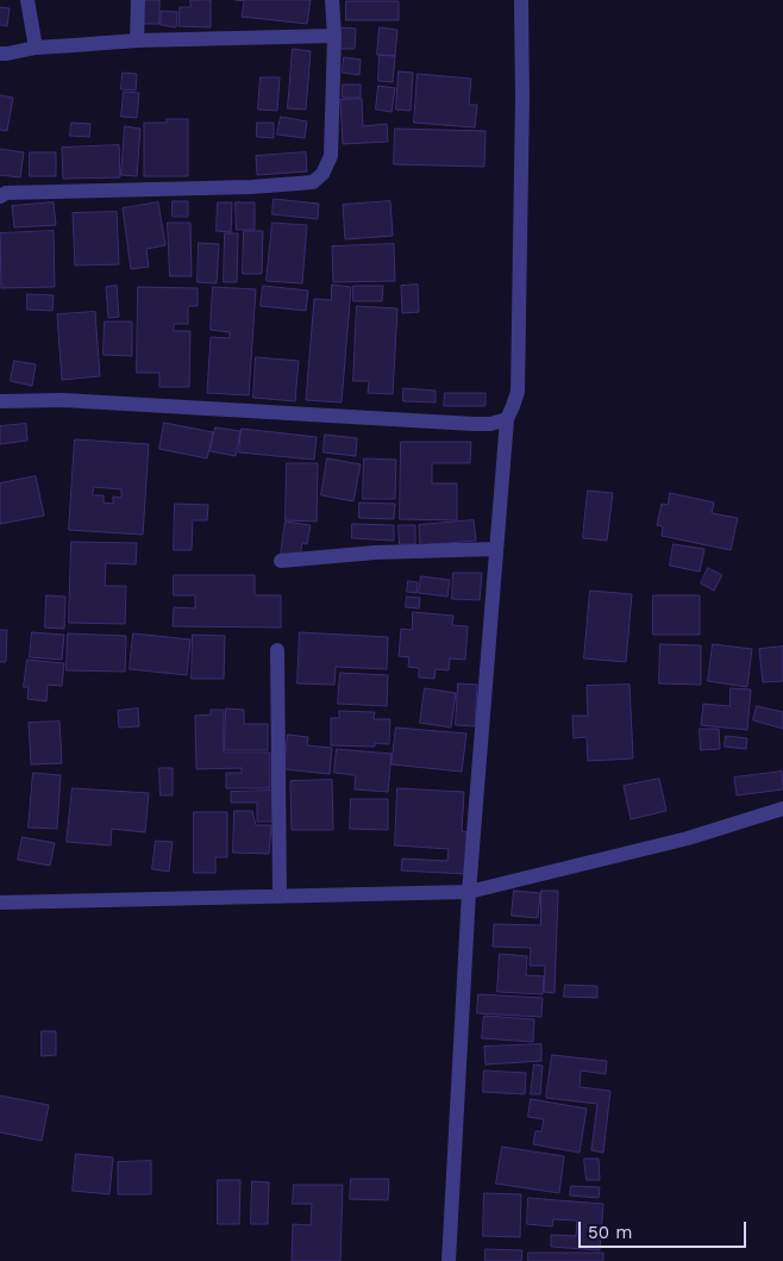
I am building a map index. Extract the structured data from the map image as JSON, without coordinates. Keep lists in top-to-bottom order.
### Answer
{
  "scale_bar": "50 m"
}
